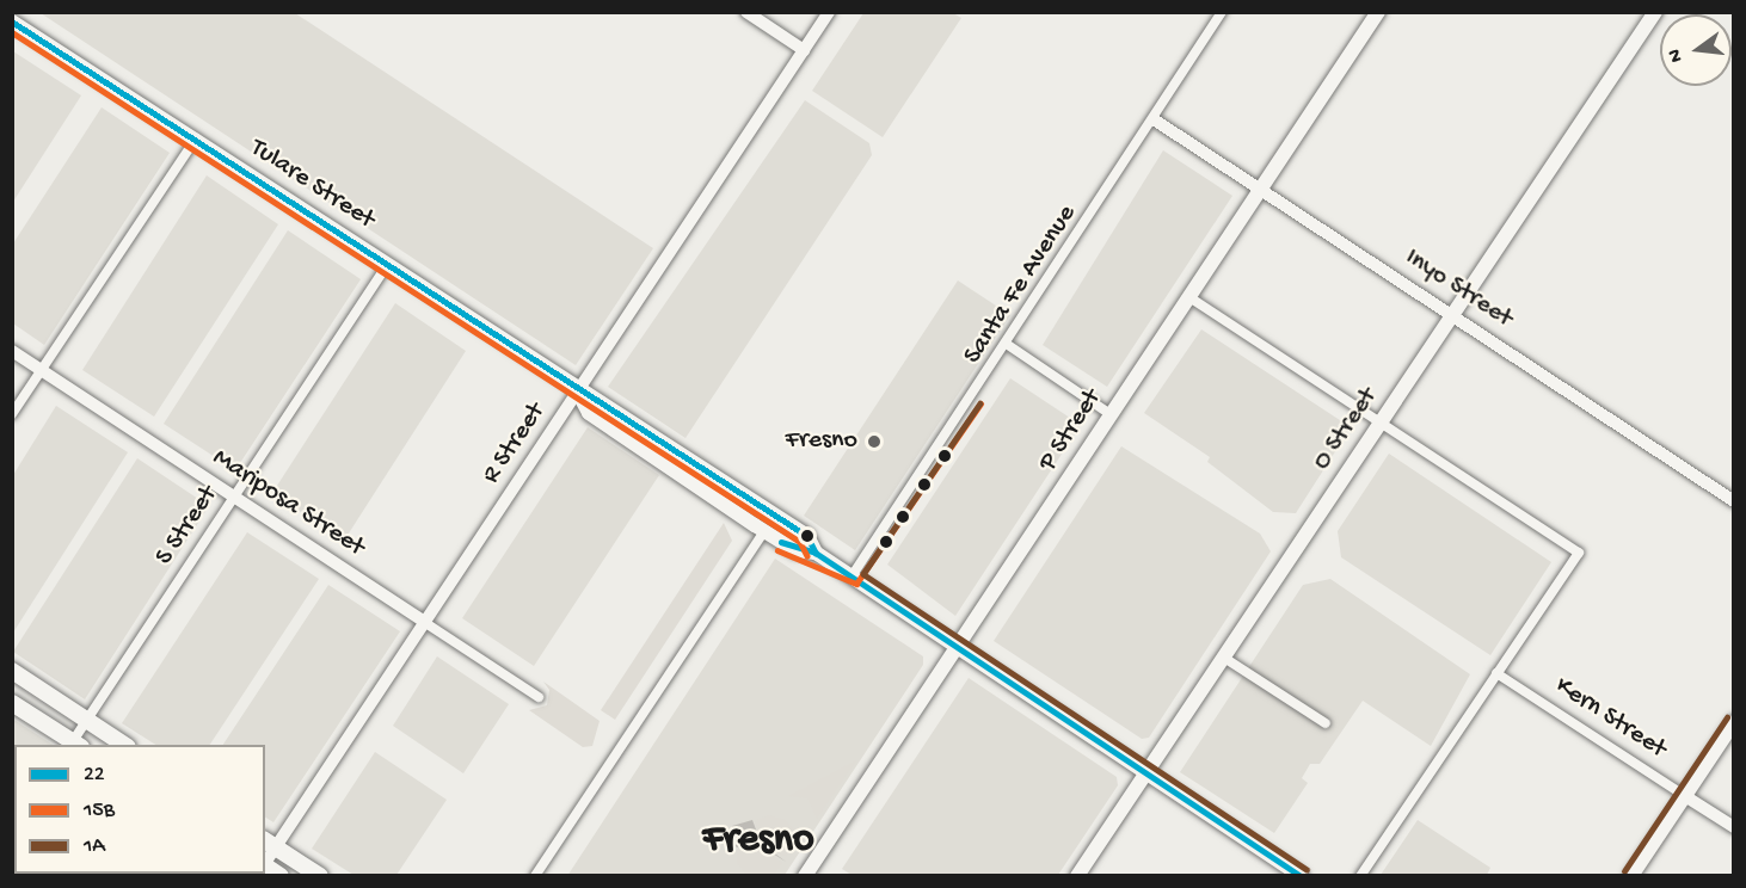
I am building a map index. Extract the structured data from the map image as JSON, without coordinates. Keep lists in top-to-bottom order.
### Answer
{
  "streets": {
    "main road": ["Tulare Street", "O Street", "P Street"],
    "street": [
      "Santa Fe Avenue",
      "Inyo Street",
      "R Street",
      "Mariposa Street",
      "S Street",
      "Kern Street"
    ]
  },
  "crossings": [
    ["Tulare Street", "Santa Fe Avenue"],
    ["Tulare Street", "O Street"],
    ["Tulare Street", "P Street"],
    ["Tulare Street", "R Street"],
    ["Tulare Street", "S Street"],
    ["Santa Fe Avenue", "Inyo Street"],
    ["Inyo Street", "O Street"],
    ["Inyo Street", "P Street"],
    ["R Street", "Mariposa Street"],
    ["Mariposa Street", "S Street"]
  ],
  "districts": ["Fresno"],
  "places": ["Fresno"],
  "lines": ["transit line 22", "transit line 15B", "transit line 1A"],
  "legend": ["22", "15B", "1A"],
  "north": "left"
}
